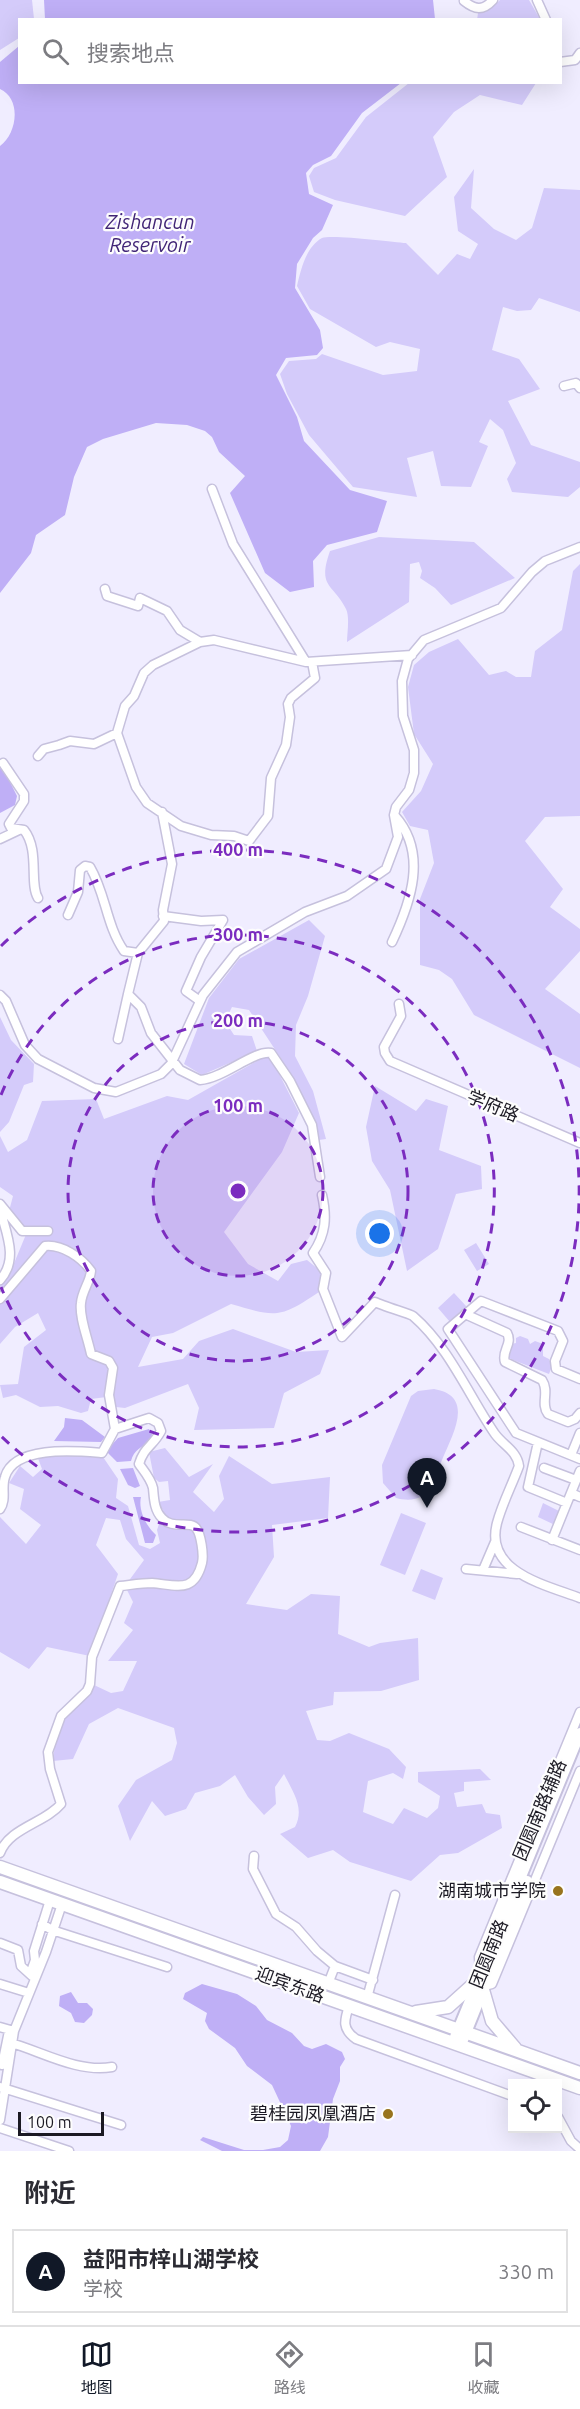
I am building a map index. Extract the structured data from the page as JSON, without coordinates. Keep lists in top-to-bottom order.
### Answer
{
  "streets": {
    "highway": ["迎宾东路"],
    "main road": ["团圆南路"],
    "street": ["学府路", "团圆南路辅路"]
  },
  "crossings": [
    ["团圆南路辅路", "团圆南路"],
    ["团圆南路", "迎宾东路"]
  ],
  "water": ["Zishancun Reservoir"],
  "places": ["湖南城市学院", "碧桂园凤凰酒店"],
  "scale_bar": "100 m",
  "page": {
    "search": "搜索地点",
    "pins": "A",
    "scale": "100 m",
    "heading": "附近",
    "list": [
      {
        "mark": "A",
        "name": "益阳市梓山湖学校",
        "note": "学校",
        "value": "330 m"
      }
    ],
    "nav": ["地图", "路线", "收藏"]
  },
  "rings": [
    "400 m",
    "300 m",
    "200 m",
    "100 m"
  ]
}
